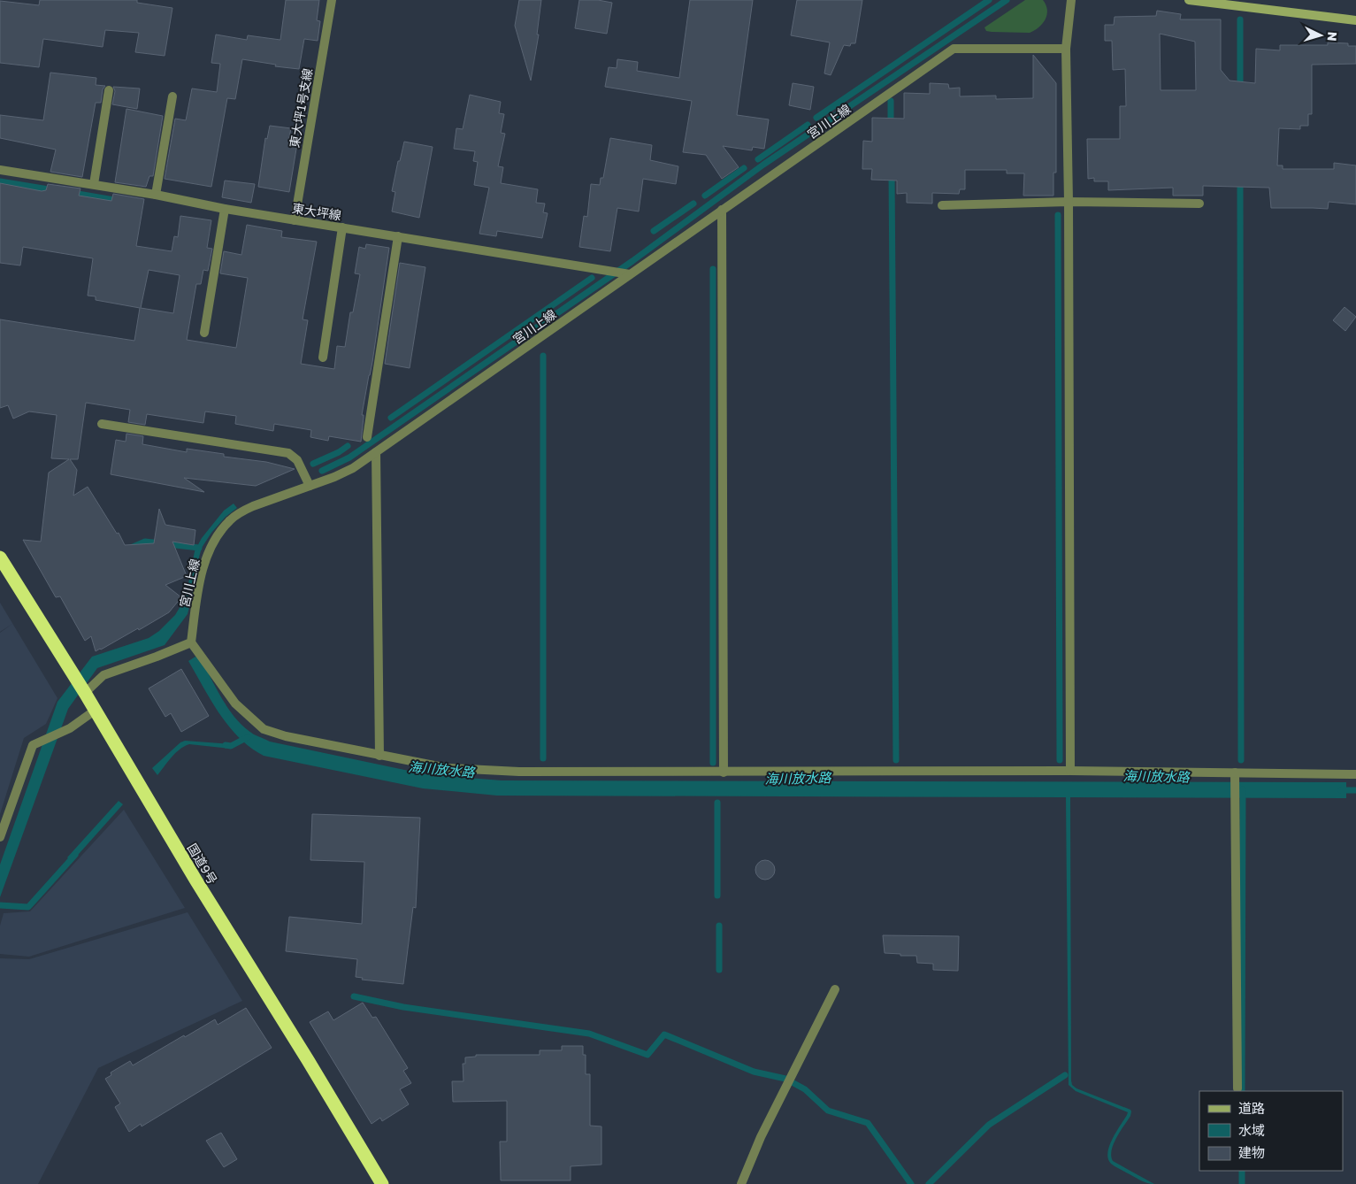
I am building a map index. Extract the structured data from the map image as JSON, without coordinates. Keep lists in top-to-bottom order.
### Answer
{
  "streets": {
    "highway": ["国道9号"],
    "street": ["東大坪1号支線", "宮川上線", "東大坪線"]
  },
  "crossings": [
    ["東大坪1号支線", "東大坪線"],
    ["宮川上線", "東大坪線"]
  ],
  "water": ["海川放水路"],
  "legend": ["道路", "水域", "建物"],
  "north": "right"
}
